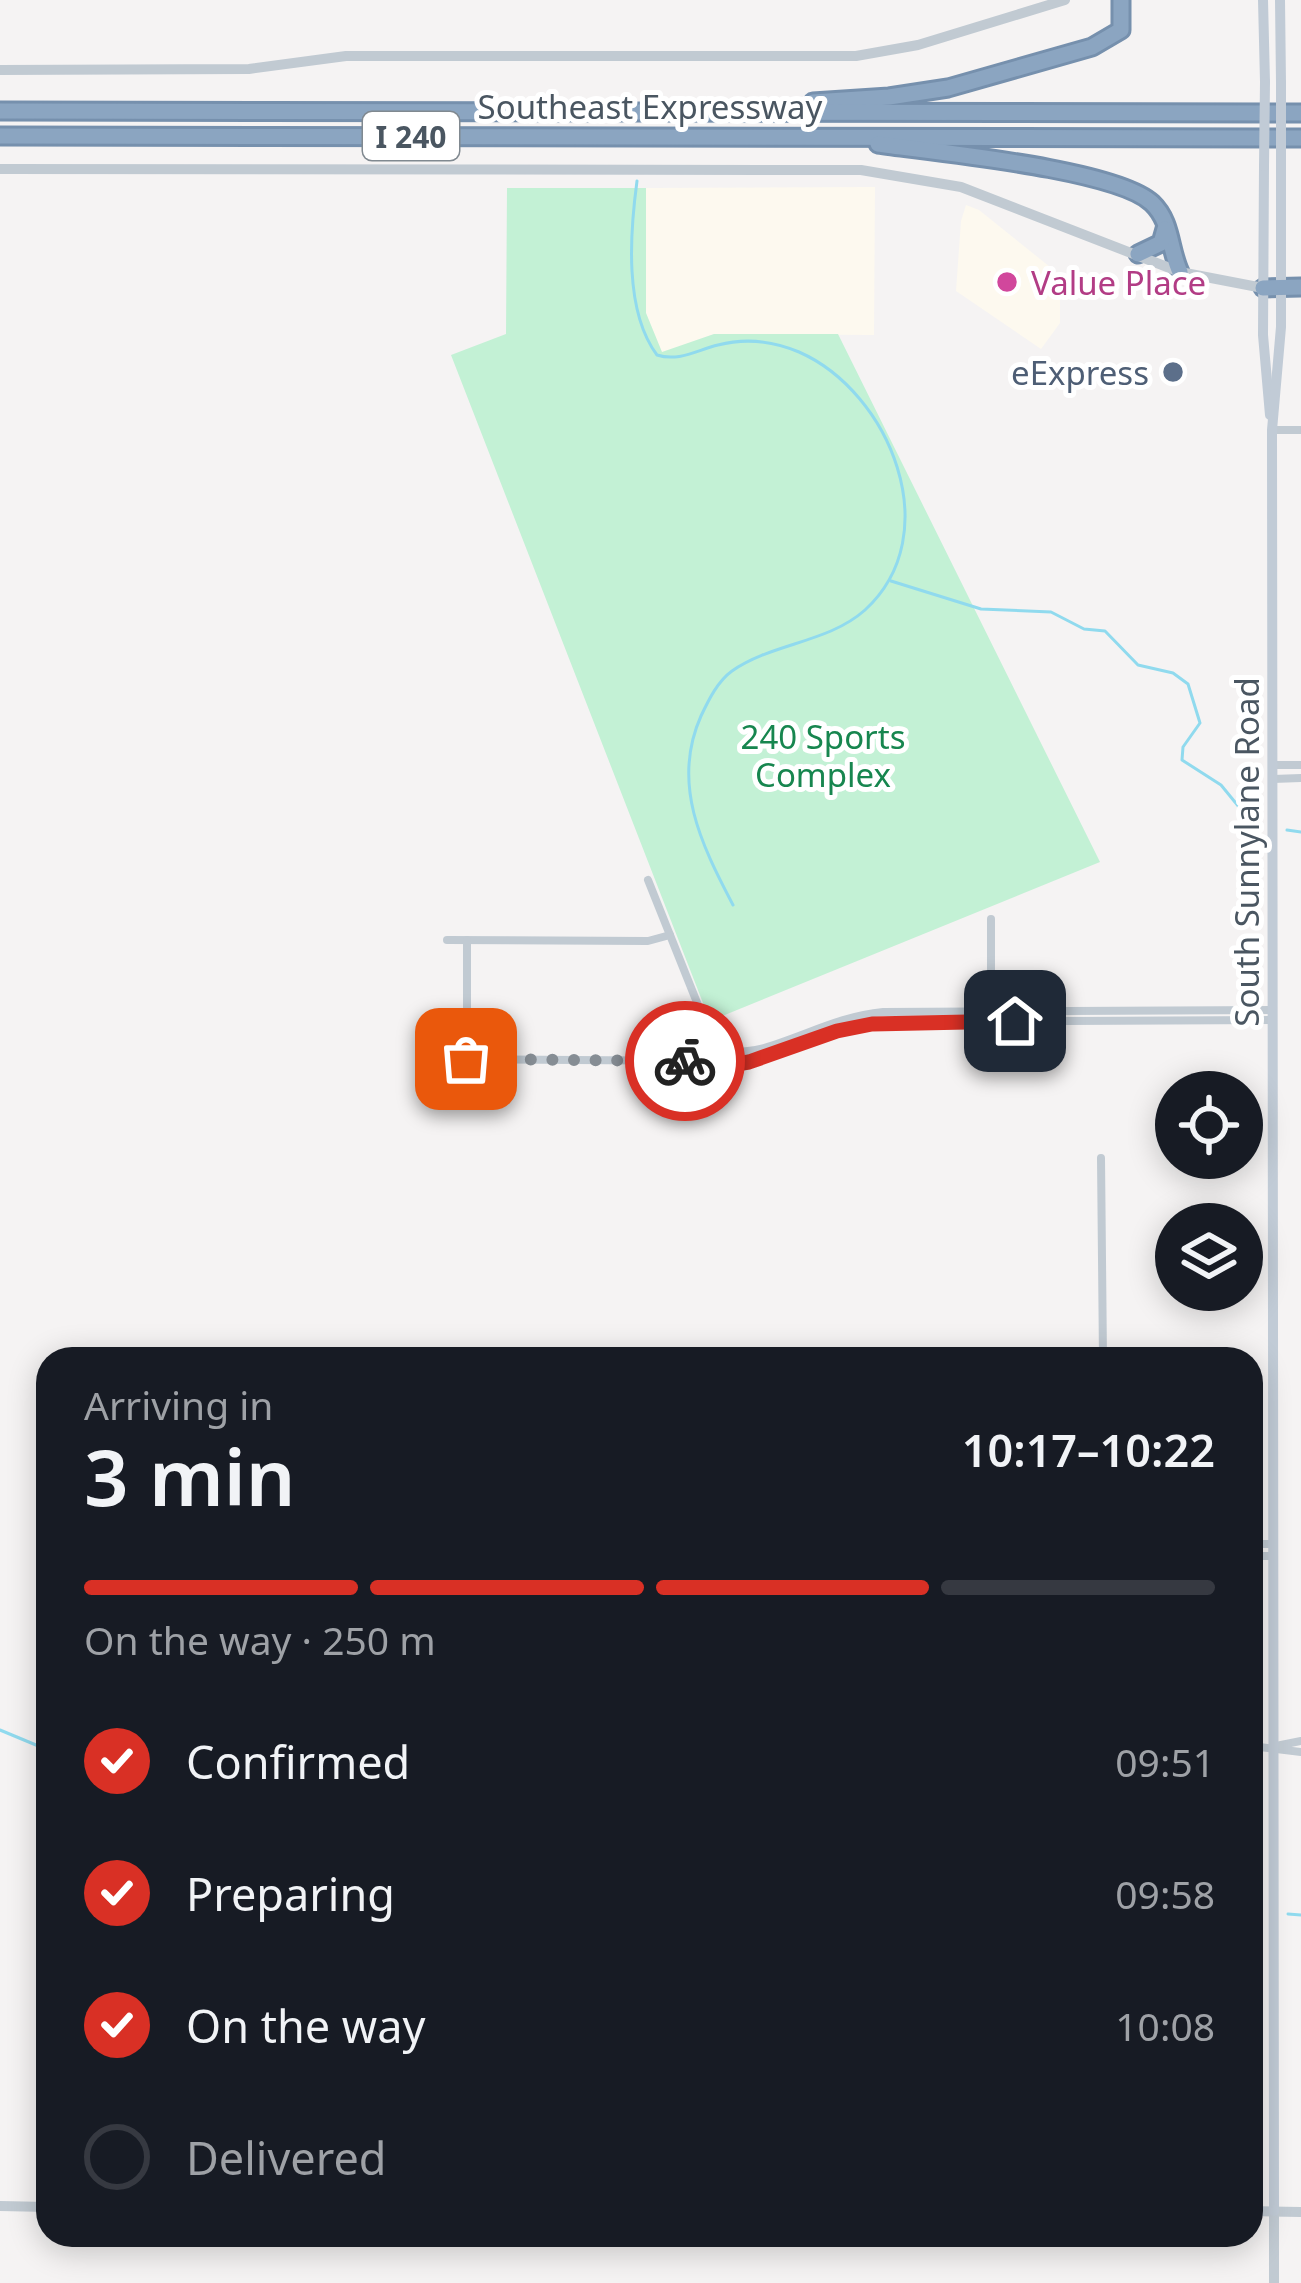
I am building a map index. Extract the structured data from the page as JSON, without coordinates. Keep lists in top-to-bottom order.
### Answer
{
  "streets": {
    "highway": ["Southeast Expressway", "I 240"],
    "main road": ["South Sunnylane Road"]
  },
  "parks": ["240 Sports Complex"],
  "places": ["Value Place", "eExpress"],
  "page": {
    "heading": ["3 min", "Arriving in", "10:17–10:22"],
    "bar": "On the way · 250 m",
    "list": [
      ["Confirmed", "09:51"],
      ["Preparing", "09:58"],
      ["On the way", "10:08"],
      "Delivered"
    ]
  }
}
